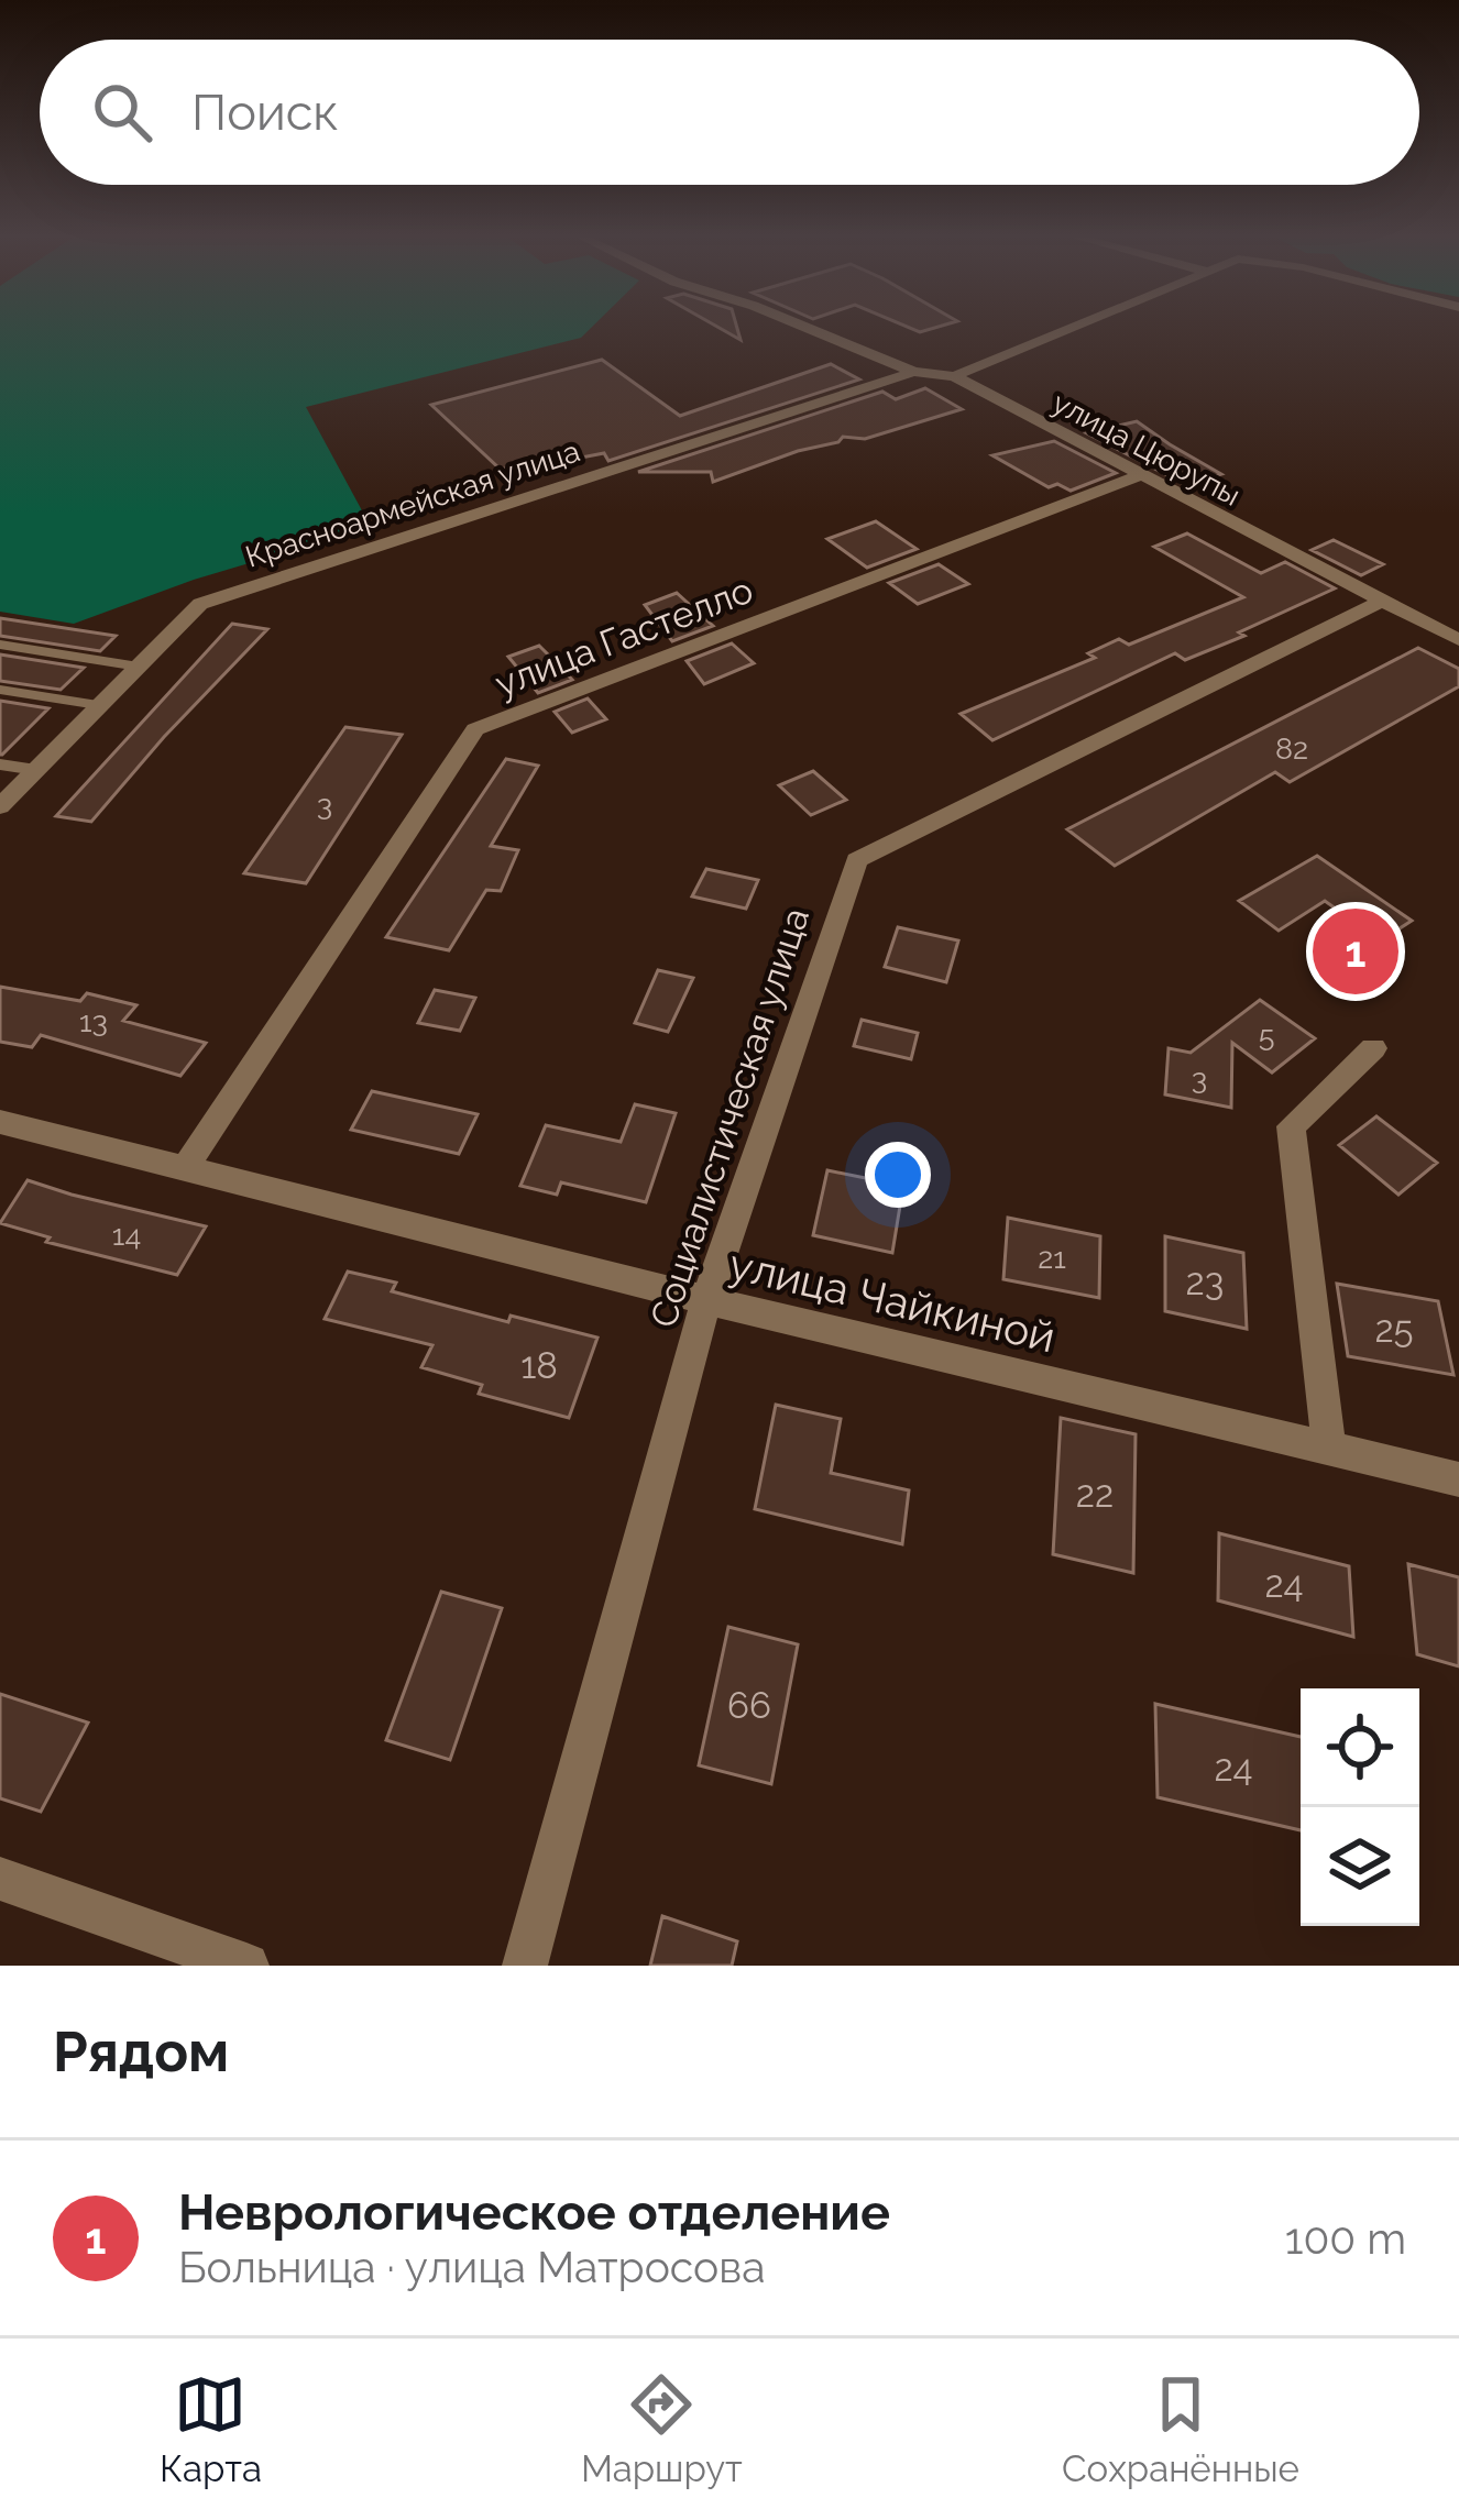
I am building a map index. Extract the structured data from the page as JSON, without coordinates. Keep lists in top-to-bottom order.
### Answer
{
  "streets": {
    "street": [
      "улица Цюрупы",
      "Красноармейская улица",
      "улица Гастелло",
      "Социалистическая улица",
      "улица Чайкиной"
    ]
  },
  "crossings": [
    ["улица Цюрупы", "Красноармейская улица"],
    ["улица Цюрупы", "улица Гастелло"],
    ["улица Цюрупы", "Социалистическая улица"],
    ["улица Гастелло", "улица Чайкиной"],
    ["Социалистическая улица", "улица Чайкиной"]
  ],
  "house_numbers": [
    "82",
    "3",
    "13",
    "5",
    "3",
    "14",
    "21",
    "23",
    "25",
    "18",
    "22",
    "24",
    "66",
    "24"
  ],
  "page": {
    "search": "Поиск",
    "pins": "1",
    "heading": "Рядом",
    "list": [
      {
        "mark": "1",
        "name": "Неврологическое отделение",
        "note": "Больница · улица Матросова",
        "value": "100 m"
      }
    ],
    "nav": ["Карта", "Маршрут", "Сохранённые"]
  }
}
